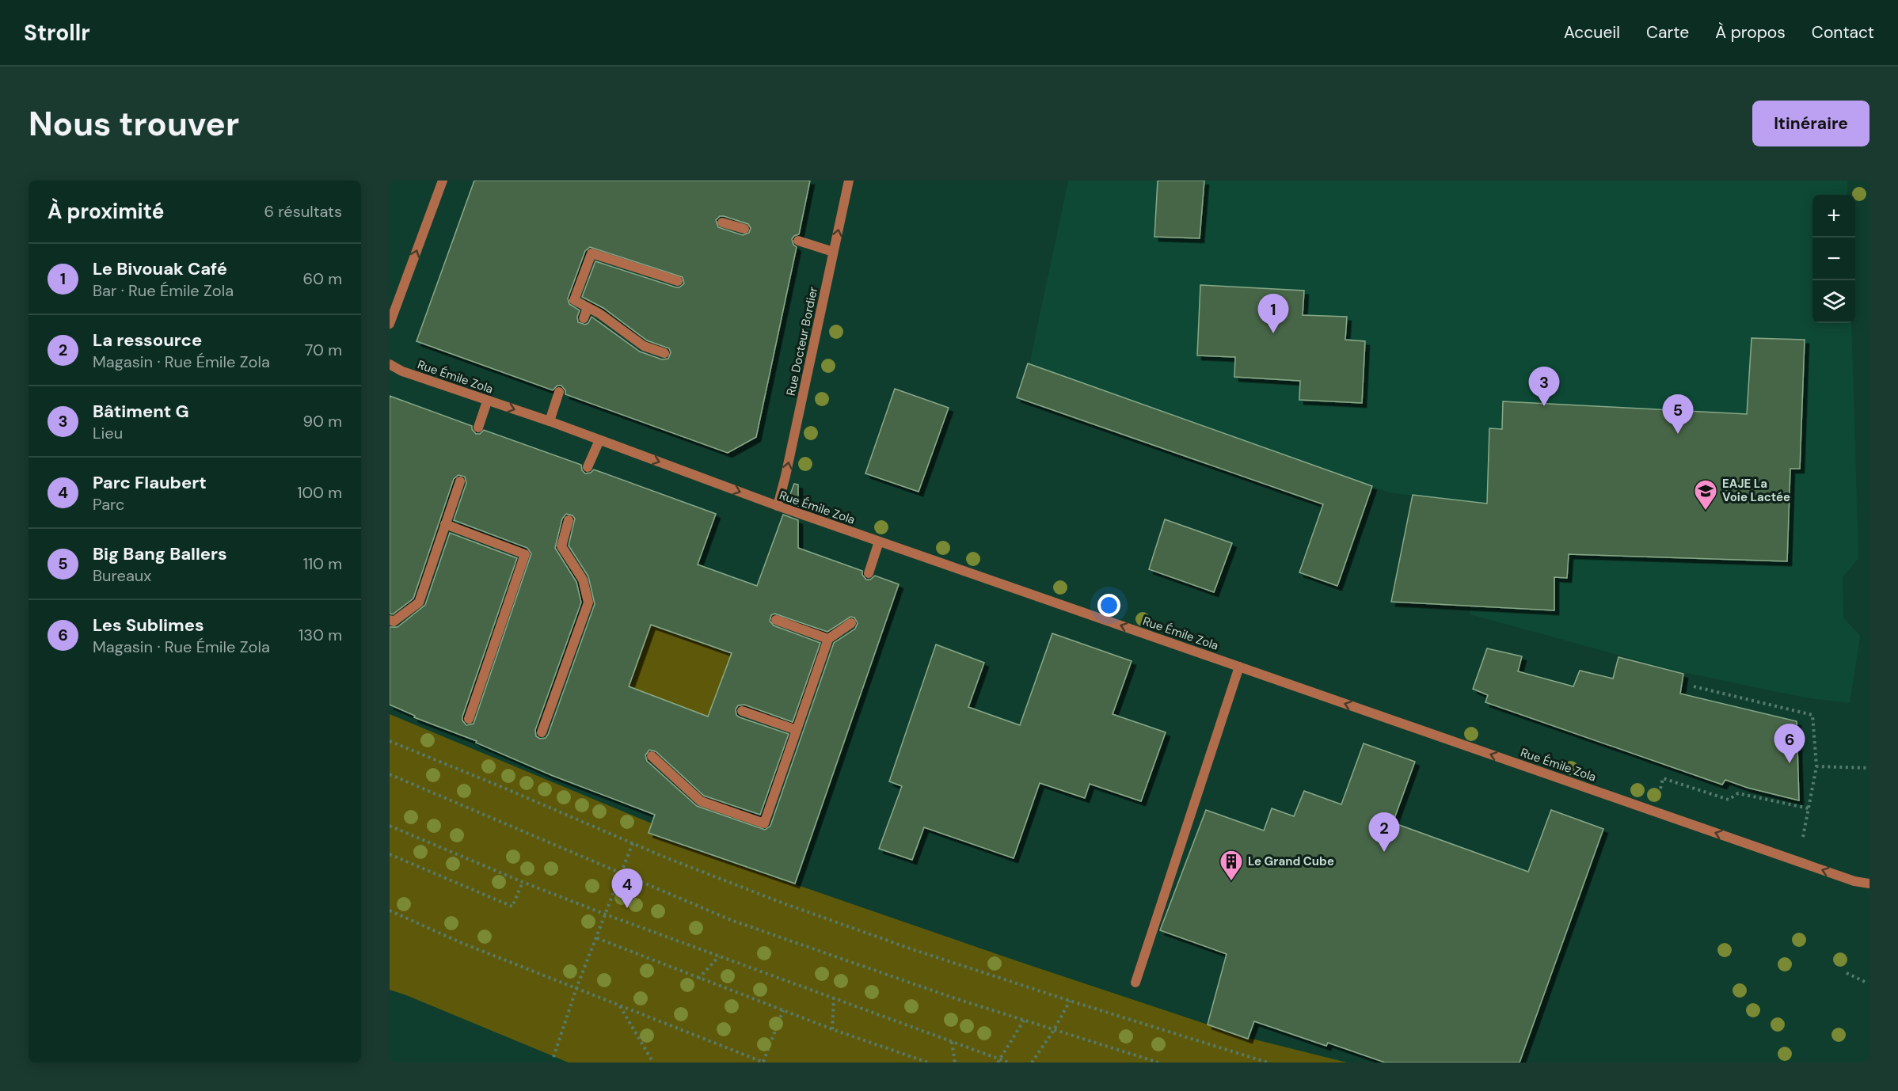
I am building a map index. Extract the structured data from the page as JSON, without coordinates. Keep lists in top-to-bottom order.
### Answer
{
  "streets": {
    "street": ["Rue Docteur Bordier", "Rue Émile Zola"]
  },
  "crossings": [
    ["Rue Docteur Bordier", "Rue Émile Zola"]
  ],
  "one_way": ["Rue Docteur Bordier"],
  "places": {
    "school or university": ["EAJE La Voie Lactée"],
    "building": ["Le Grand Cube"]
  },
  "page": {
    "header": "Strollr",
    "nav": [
      "Accueil",
      "Carte",
      "À propos",
      "Contact"
    ],
    "buttons": "Itinéraire",
    "title": "Nous trouver",
    "heading": ["À proximité", "6 résultats"],
    "map_buttons": ["+", "−"],
    "list": [
      {
        "mark": "1",
        "name": "Le Bivouak Café",
        "note": "Bar · Rue Émile Zola",
        "value": "60 m"
      },
      {
        "mark": "2",
        "name": "La ressource",
        "note": "Magasin · Rue Émile Zola",
        "value": "70 m"
      },
      {
        "mark": "3",
        "name": "Bâtiment G",
        "note": "Lieu",
        "value": "90 m"
      },
      {
        "mark": "4",
        "name": "Parc Flaubert",
        "note": "Parc",
        "value": "100 m"
      },
      {
        "mark": "5",
        "name": "Big Bang Ballers",
        "note": "Bureaux",
        "value": "110 m"
      },
      {
        "mark": "6",
        "name": "Les Sublimes",
        "note": "Magasin · Rue Émile Zola",
        "value": "130 m"
      }
    ],
    "pins": [
      "1",
      "3",
      "5",
      "6",
      "2",
      "4"
    ]
  }
}
